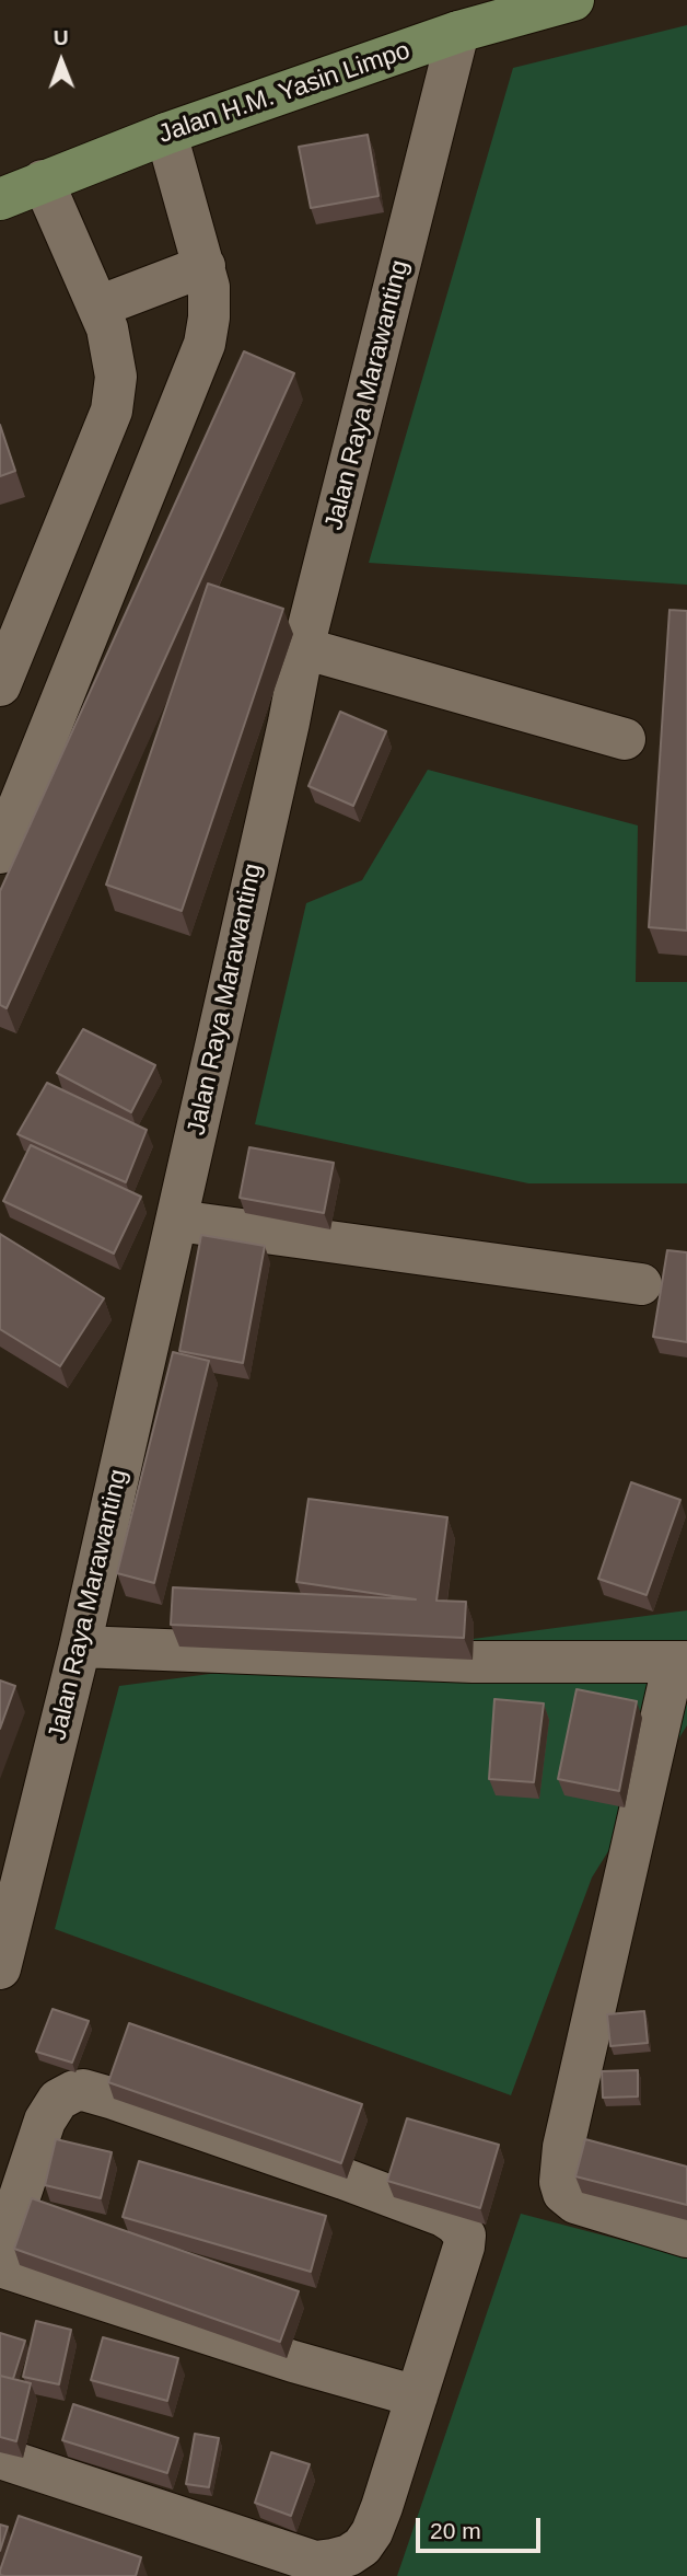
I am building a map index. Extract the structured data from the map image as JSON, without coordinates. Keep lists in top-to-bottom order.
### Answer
{
  "streets": {
    "main road": ["Jalan H.M. Yasin Limpo"],
    "street": ["Jalan Raya Marawanting"]
  },
  "crossings": [
    ["Jalan H.M. Yasin Limpo", "Jalan Raya Marawanting"]
  ],
  "scale_bar": "20 m",
  "north": "top"
}
